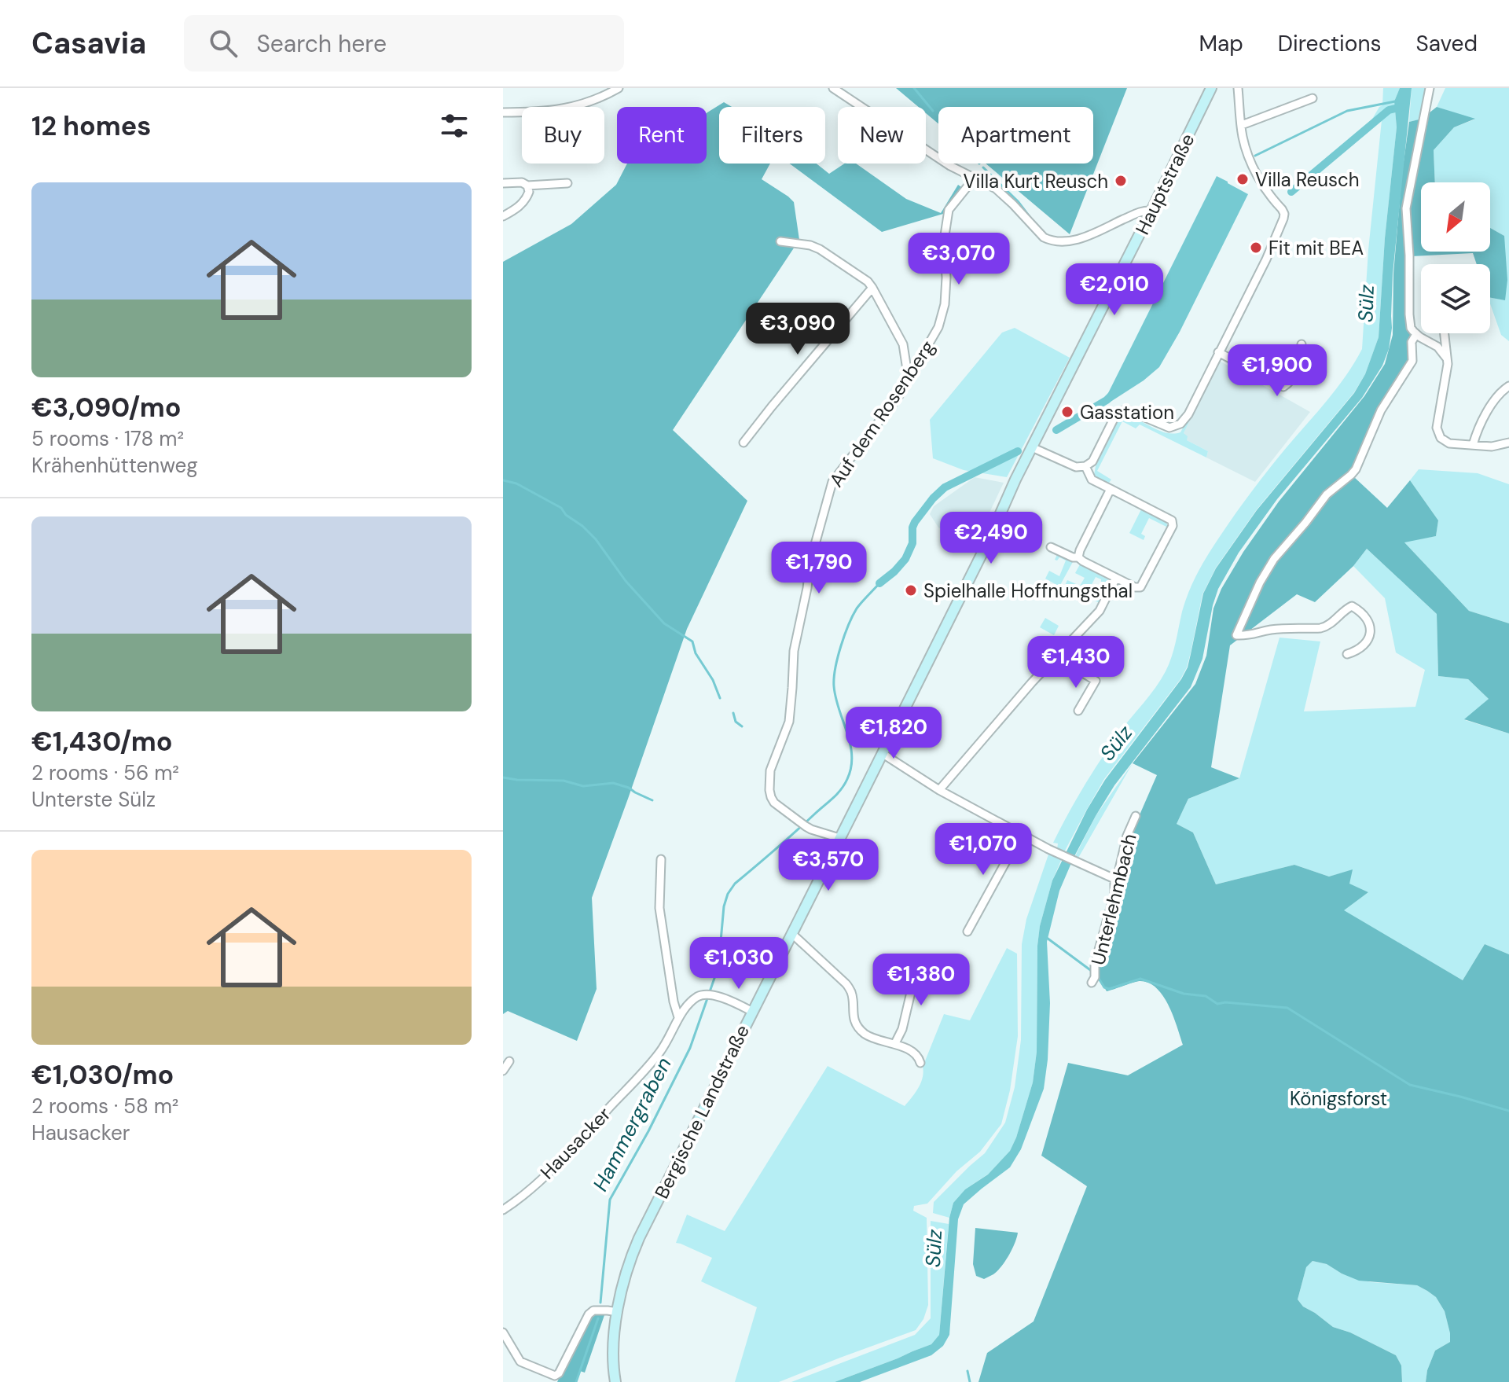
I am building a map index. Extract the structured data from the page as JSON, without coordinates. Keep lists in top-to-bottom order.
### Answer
{
  "streets": {
    "main road": ["Hauptstraße", "Bergische Landstraße"],
    "street": ["Auf dem Rosenberg", "Unterlehmbach", "Hausacker"]
  },
  "crossings": [
    ["Hauptstraße", "Bergische Landstraße"],
    ["Auf dem Rosenberg", "Bergische Landstraße"],
    ["Bergische Landstraße", "Hausacker"]
  ],
  "water": ["Sülz", "Hammergraben"],
  "parks": ["Königsforst"],
  "places": [
    "Villa Reusch",
    "Villa Kurt Reusch",
    "Fit mit BEA",
    "Gasstation",
    "Spielhalle Hoffnungsthal"
  ],
  "north": "bottom left",
  "page": {
    "header": "Casavia",
    "search": "Search here",
    "nav": ["Map", "Directions", "Saved"],
    "heading": "12 homes",
    "chip": [
      "Buy",
      "Rent",
      "Filters",
      "New",
      "Apartment"
    ],
    "list": [
      {
        "name": "€3,090/mo",
        "note": "5 rooms · 178 m² · Krähenhüttenweg"
      },
      {
        "name": "€1,430/mo",
        "note": "2 rooms · 56 m² · Unterste Sülz"
      },
      {
        "name": "€1,030/mo",
        "note": "2 rooms · 58 m² · Hausacker"
      }
    ],
    "price": [
      "€3,070",
      "€2,010",
      "€3,090",
      "€1,900",
      "€2,490",
      "€1,790",
      "€1,430",
      "€1,820",
      "€1,070",
      "€3,570",
      "€1,030",
      "€1,380"
    ]
  }
}
